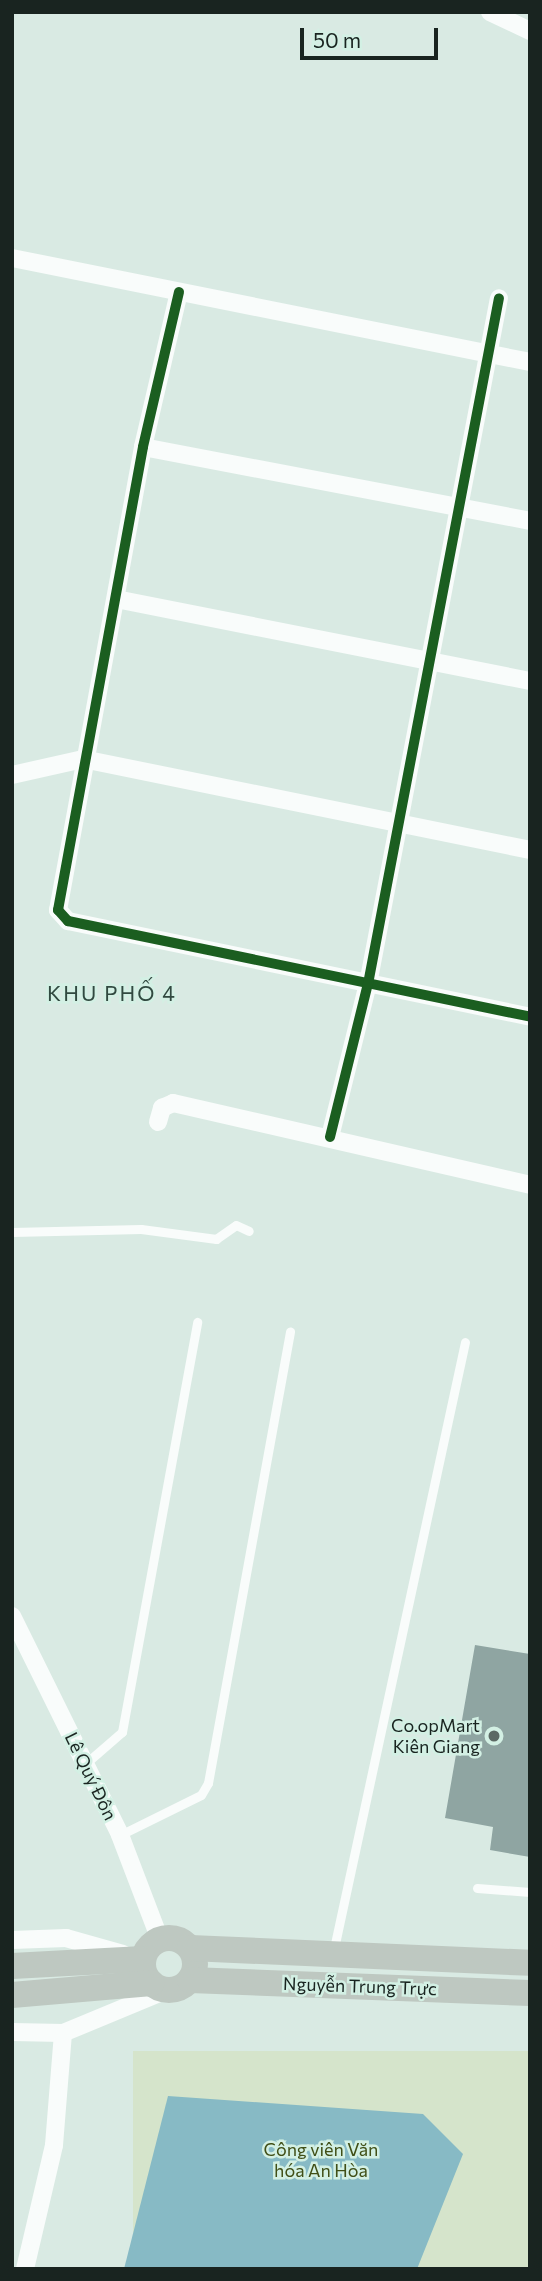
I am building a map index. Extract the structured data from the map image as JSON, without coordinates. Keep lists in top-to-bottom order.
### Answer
{
  "streets": {
    "main road": ["Nguyễn Trung Trực"],
    "street": ["Lê Quý Đôn"]
  },
  "crossings": [
    ["Lê Quý Đôn", "Nguyễn Trung Trực"]
  ],
  "districts": ["KHU PHỐ 4"],
  "parks": ["Công viên Văn hóa An Hòa"],
  "places": ["Co.opMart Kiên Giang"],
  "scale_bar": "50 m"
}
